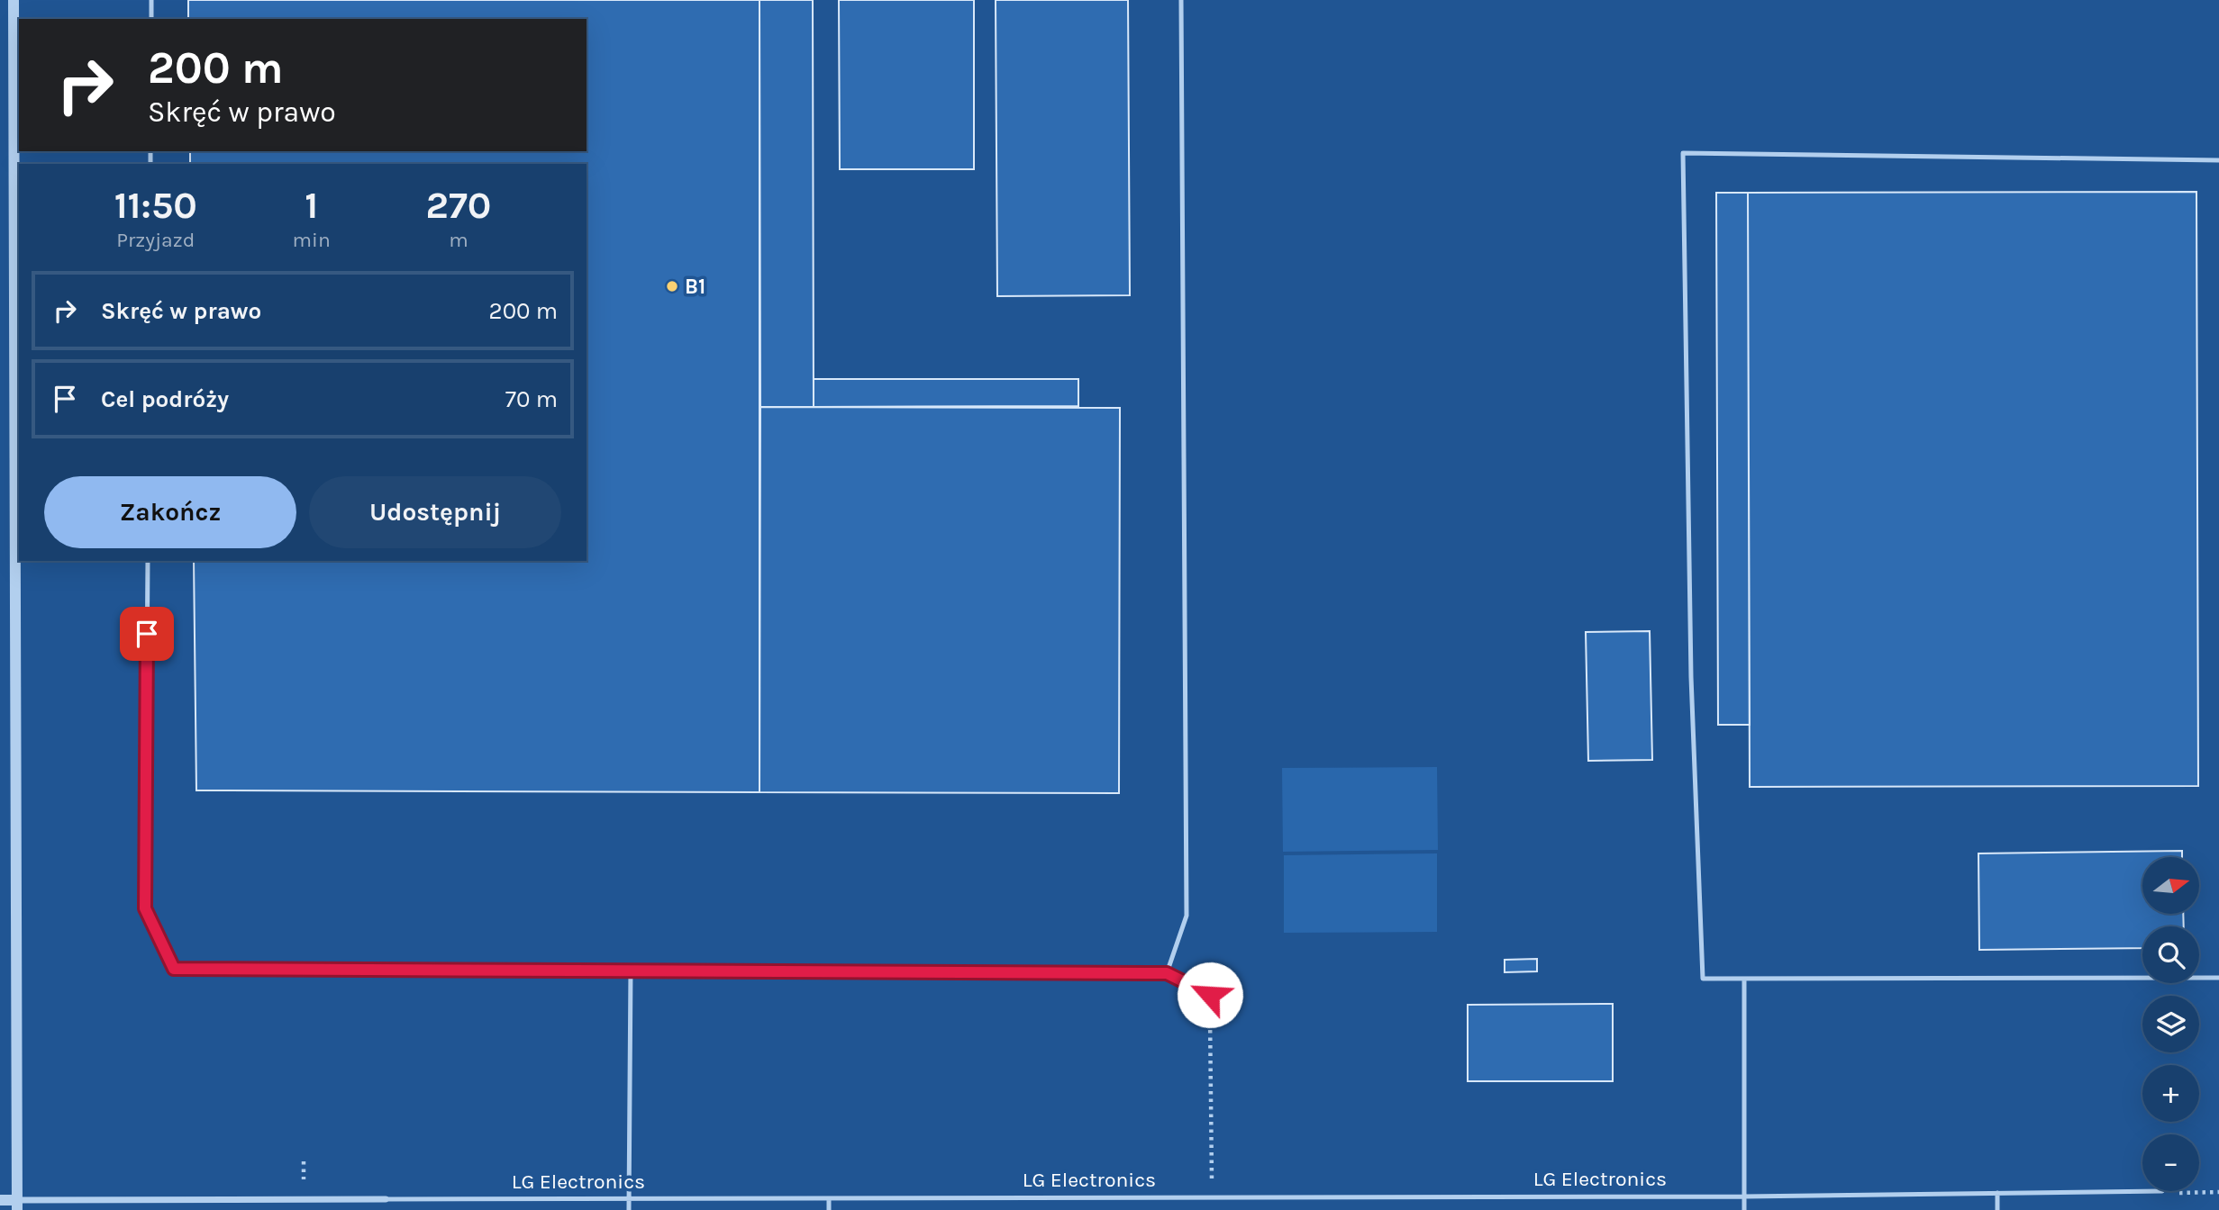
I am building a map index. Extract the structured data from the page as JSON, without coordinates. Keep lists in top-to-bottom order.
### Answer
{
  "streets": {
    "street": ["LG Electronics"]
  },
  "places": ["B1"],
  "north": "right",
  "page": {
    "turn": ["200 m", "Skręć w prawo"],
    "eta": [
      "11:50",
      "Przyjazd",
      "1",
      "min",
      "270",
      "m"
    ],
    "list": [
      {
        "name": "Skręć w prawo",
        "value": "200 m"
      },
      {
        "name": "Cel podróży",
        "value": "70 m"
      }
    ],
    "buttons": ["Zakończ", "Udostępnij"],
    "map_buttons": ["+", "−"]
  }
}
